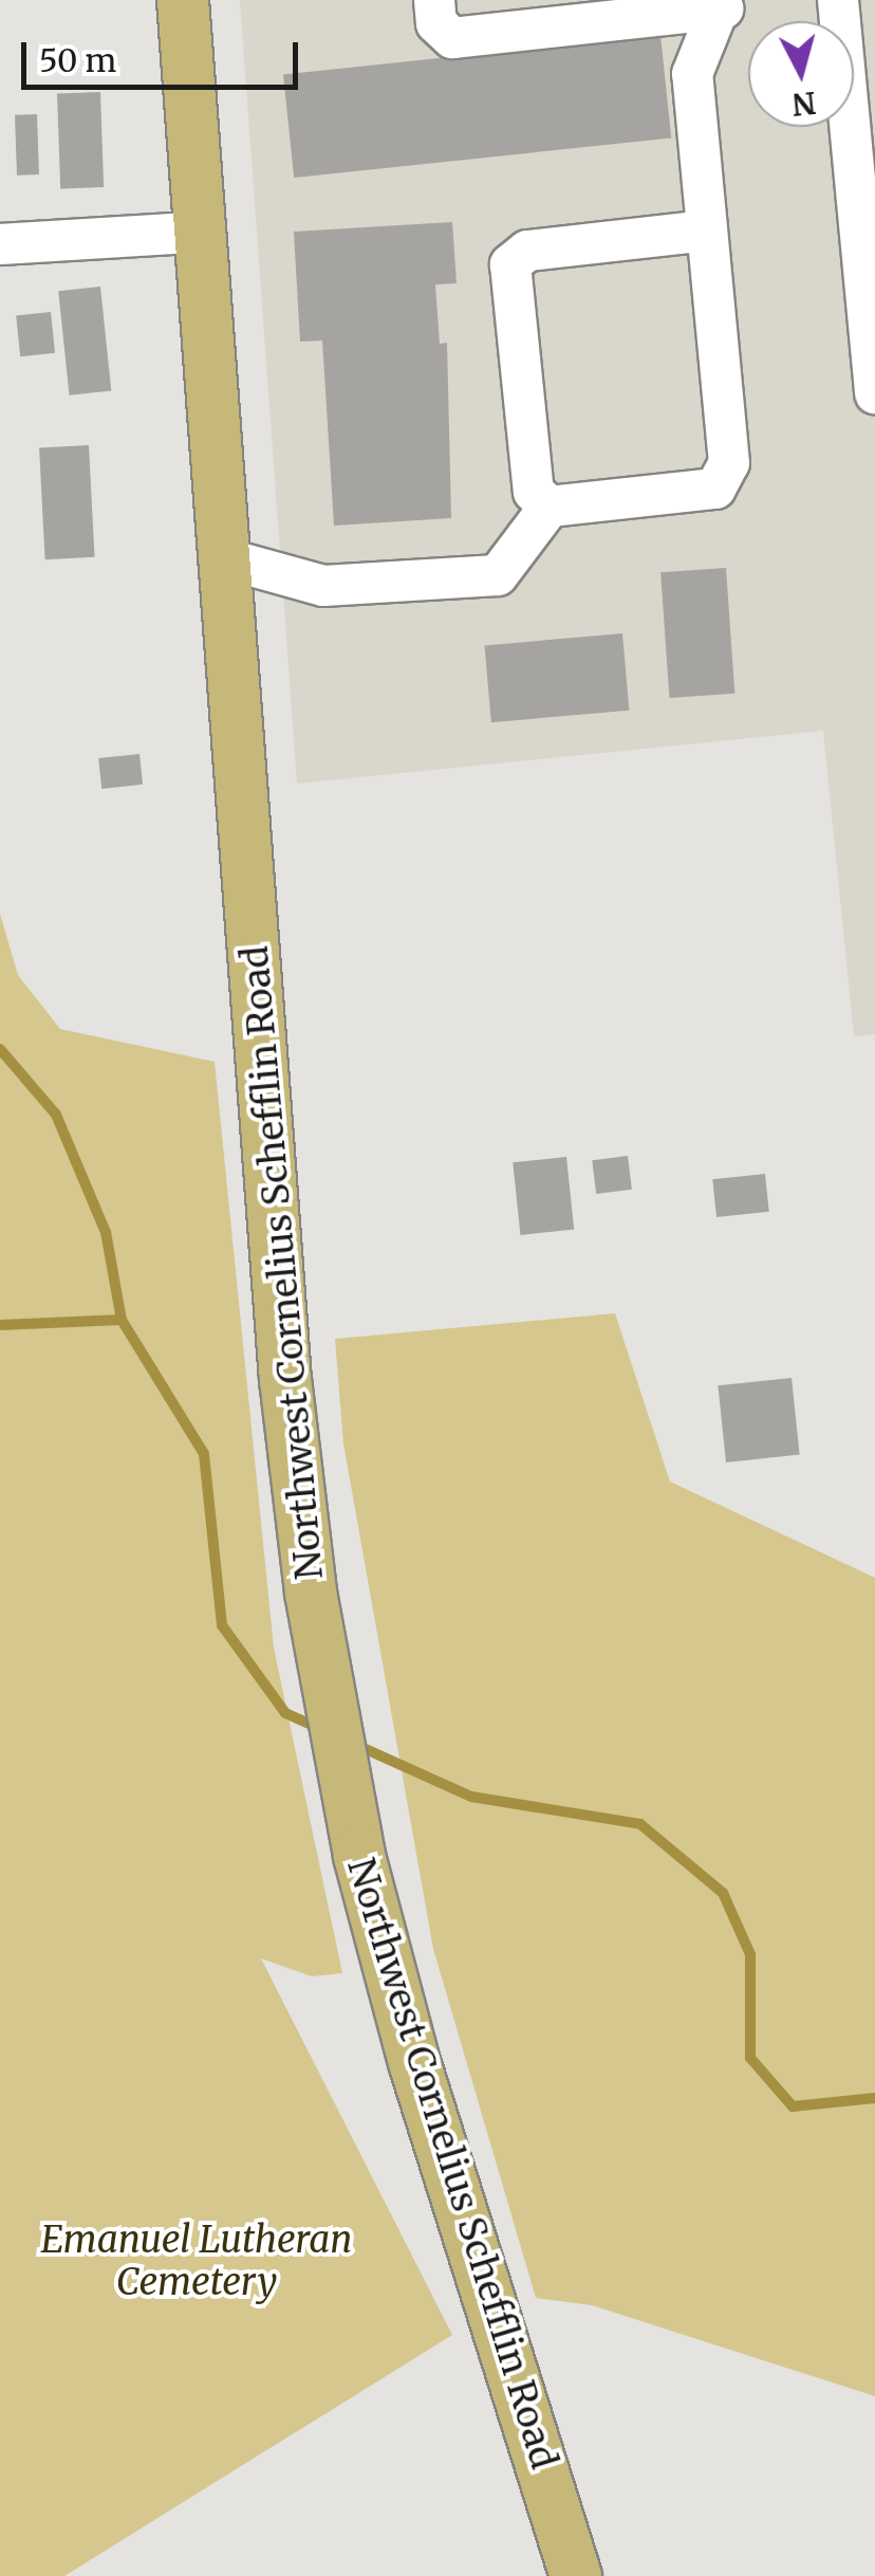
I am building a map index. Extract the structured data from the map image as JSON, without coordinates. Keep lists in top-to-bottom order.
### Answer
{
  "streets": {
    "main road": ["Northwest Cornelius Schefflin Road"]
  },
  "parks": ["Emanuel Lutheran Cemetery"],
  "scale_bar": "50 m",
  "north": "bottom"
}
